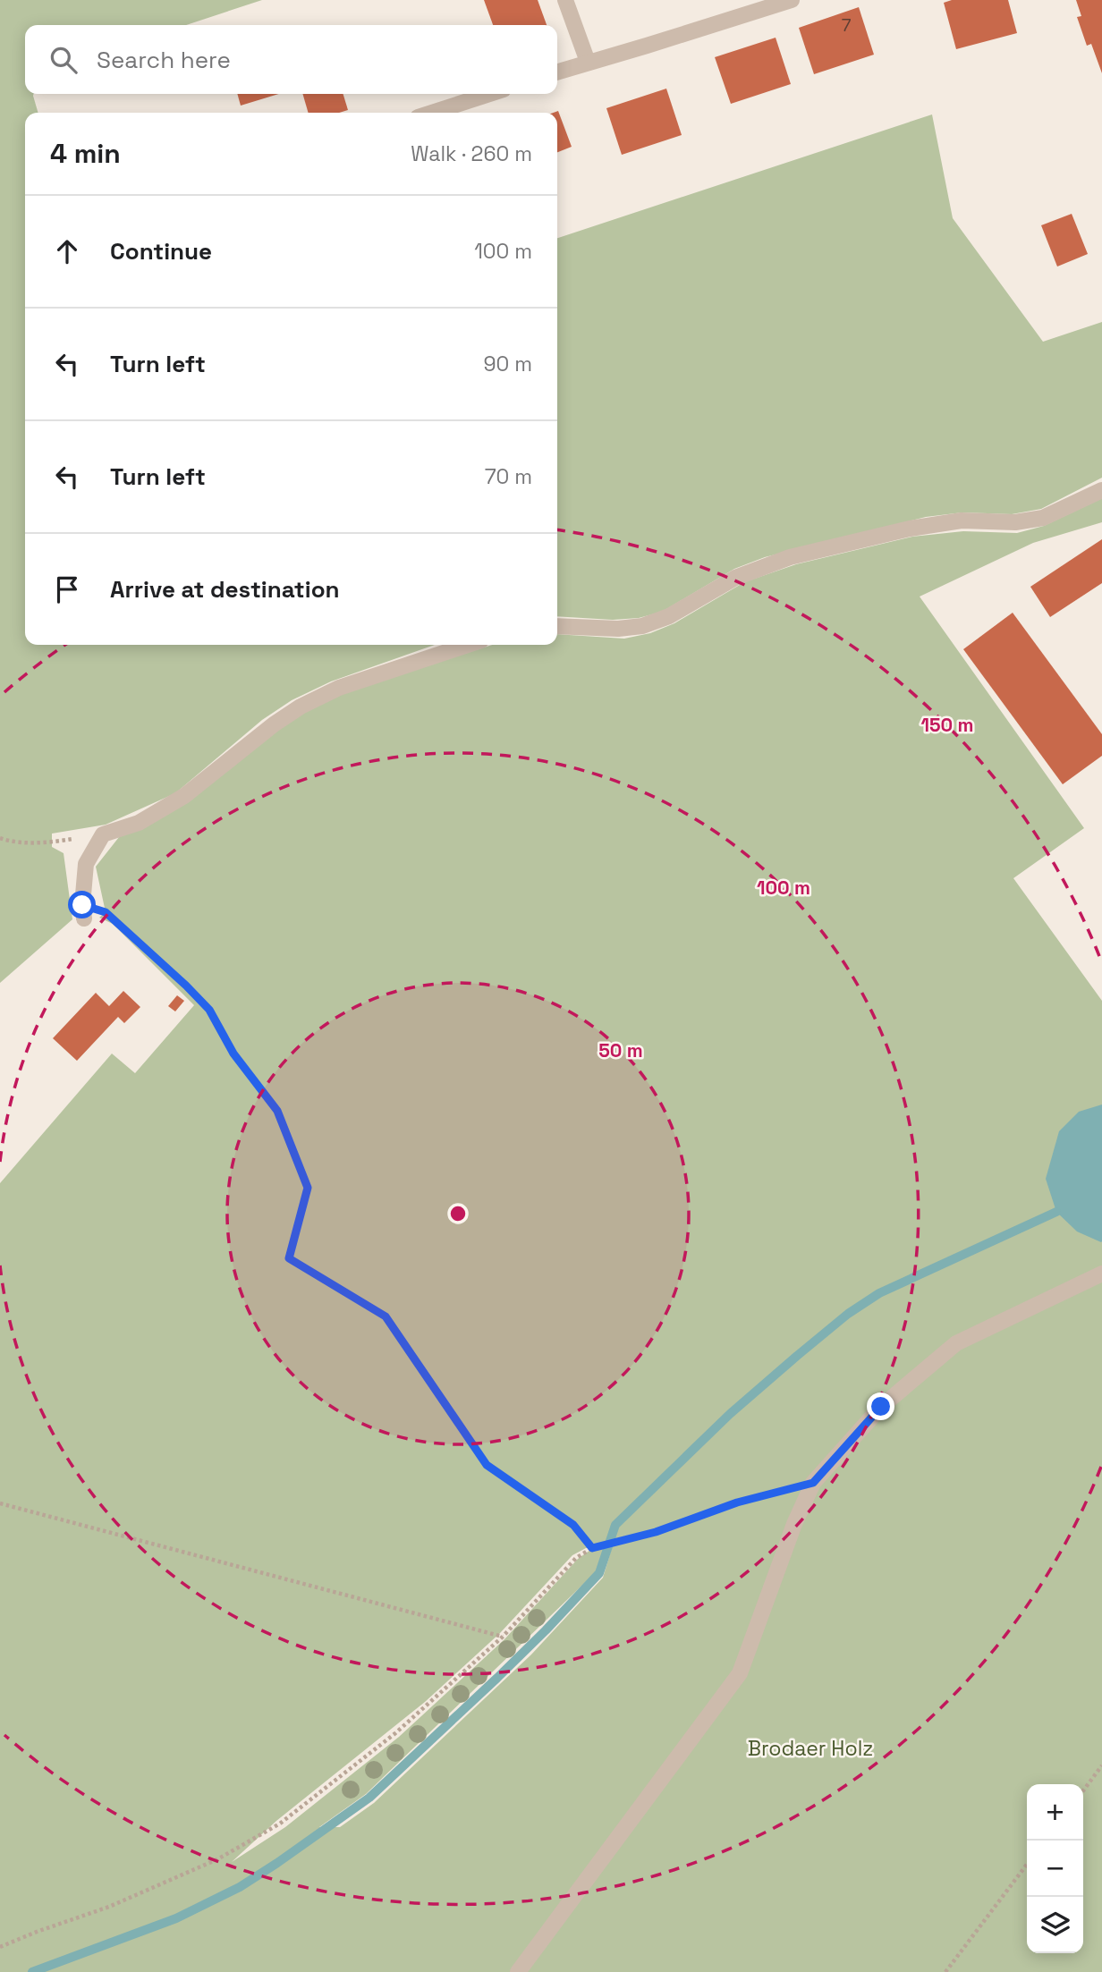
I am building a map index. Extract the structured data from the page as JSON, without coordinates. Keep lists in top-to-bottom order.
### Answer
{
  "parks": ["Brodaer Holz"],
  "house_numbers": ["7"],
  "page": {
    "search": "Search here",
    "heading": ["4 min", "Walk · 260 m"],
    "list": [
      ["Continue", "100 m"],
      ["Turn left", "90 m"],
      ["Turn left", "70 m"],
      "Arrive at destination"
    ],
    "map_buttons": ["+", "−"]
  },
  "rings": ["150 m", "100 m", "50 m"]
}
